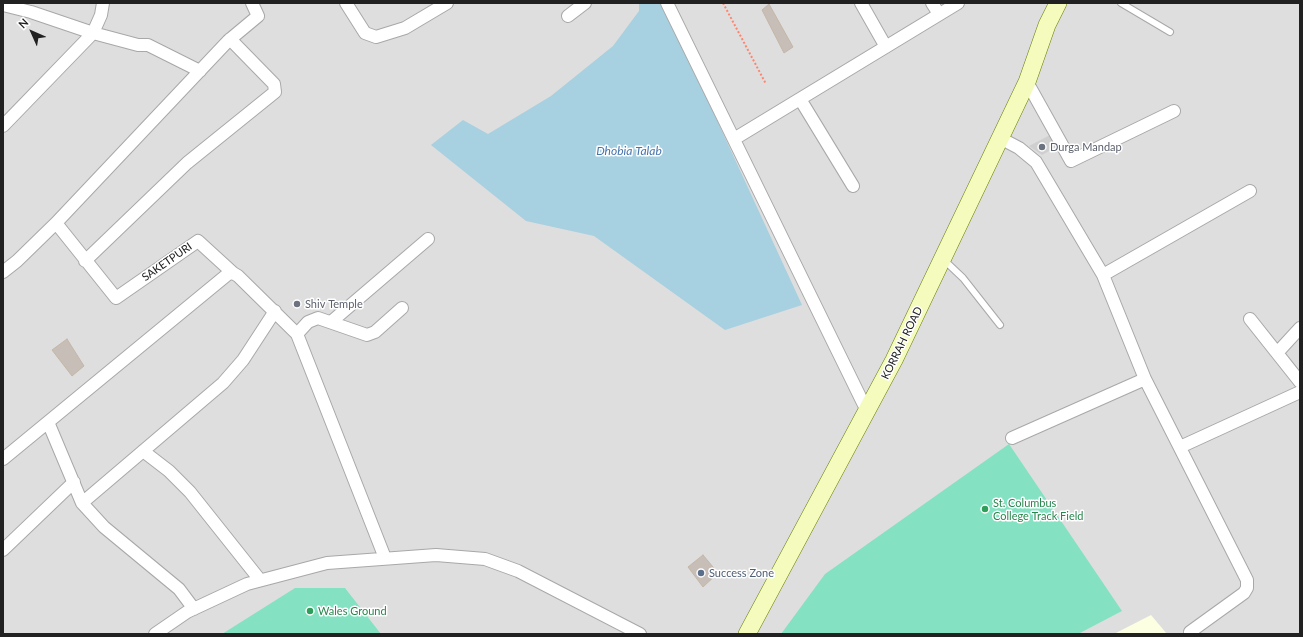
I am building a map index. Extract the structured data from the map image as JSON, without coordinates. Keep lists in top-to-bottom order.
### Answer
{
  "streets": {
    "main road": ["KORRAH ROAD"],
    "street": ["SAKETPURI"]
  },
  "water": ["Dhobia Talab"],
  "places": [
    "Durga Mandap",
    "Shiv Temple",
    "St. Columbus College Track Field",
    "Success Zone",
    "Wales Ground"
  ],
  "north": "top left"
}
